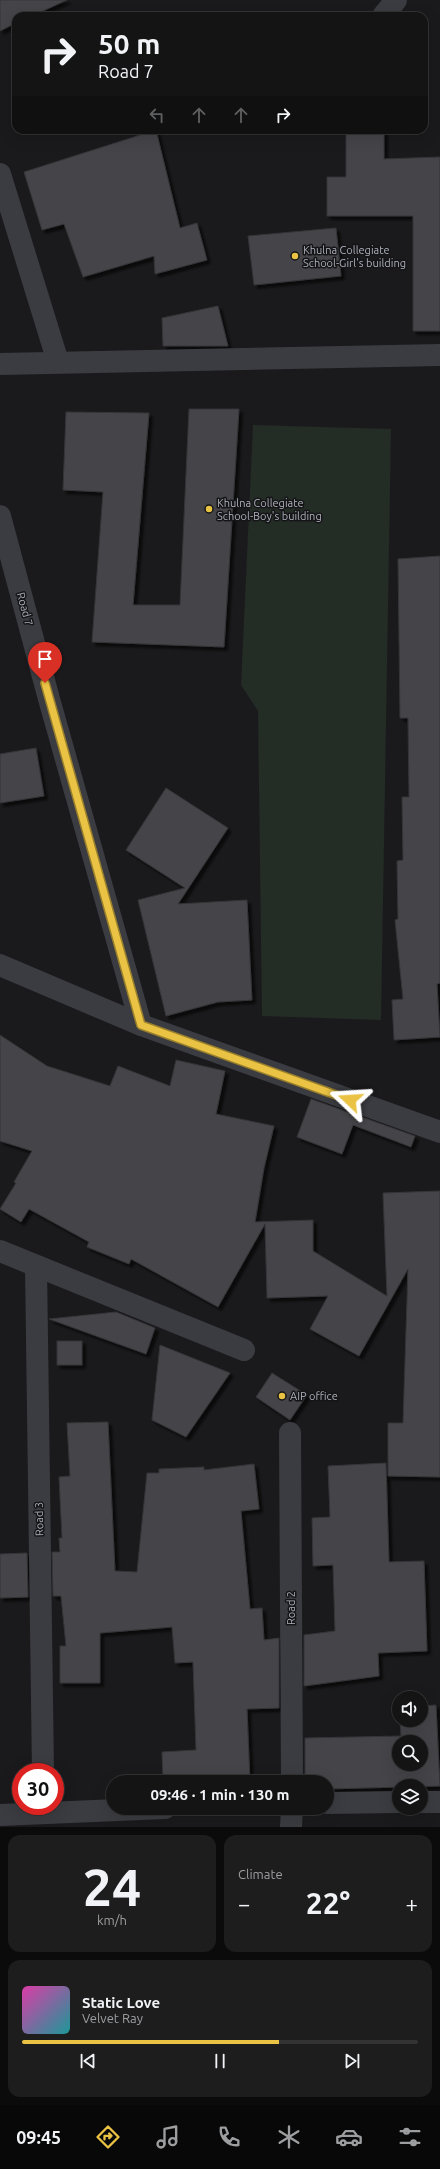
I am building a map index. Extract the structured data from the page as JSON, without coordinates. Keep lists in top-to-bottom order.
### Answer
{
  "streets": {
    "street": ["Road 7", "Road 3", "Road 2"]
  },
  "places": ["Khulna Collegiate School-Girl's building", "Khulna Collegiate School-Boy's building", "AIP office"],
  "page": {
    "turn": ["50 m", "Road 7"],
    "limit": "30",
    "trip": "09:46 · 1 min · 130 m",
    "tile": [
      ["24", "km/h"],
      "Climate"
    ],
    "heat": ["−", "22°", "+"],
    "song": ["Static Love", "Velvet Ray"],
    "tabs": "09:45"
  }
}
